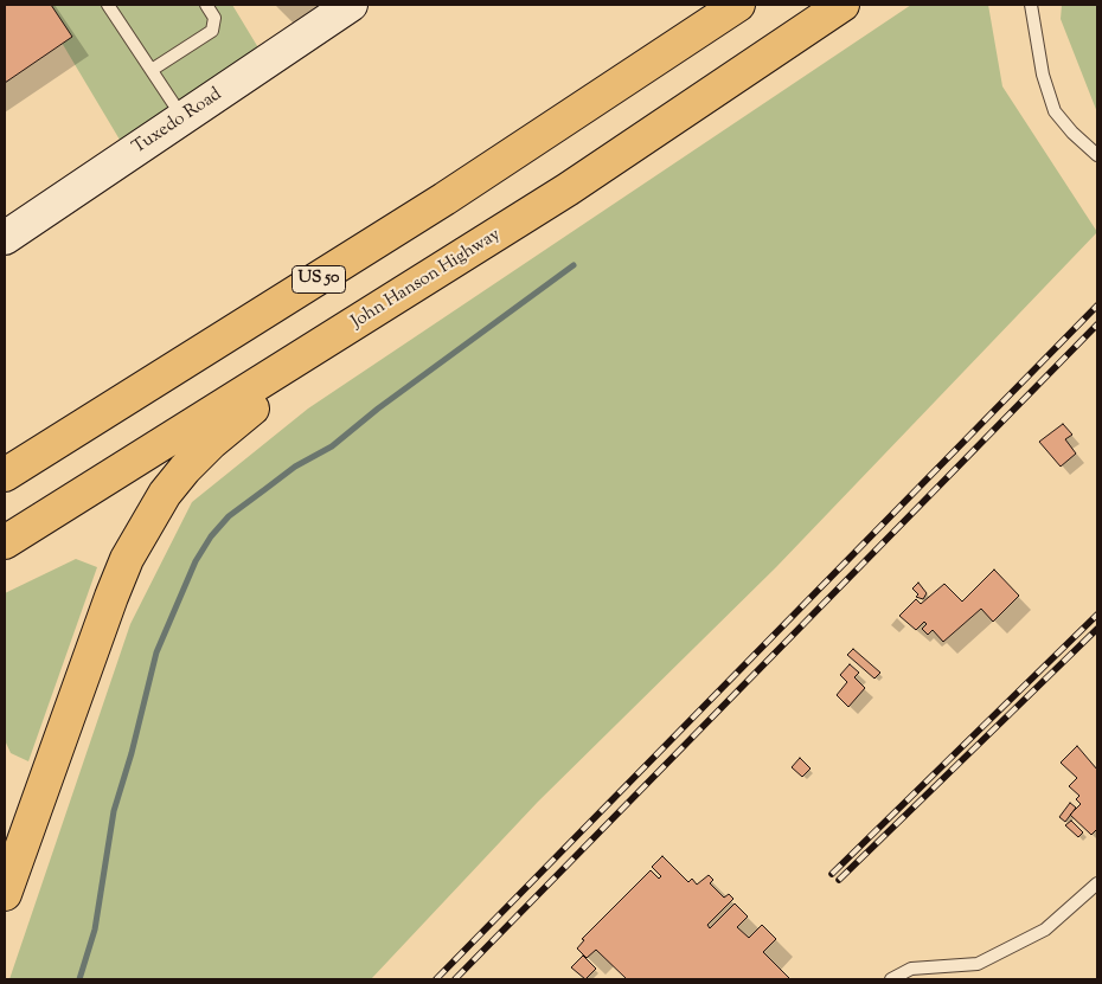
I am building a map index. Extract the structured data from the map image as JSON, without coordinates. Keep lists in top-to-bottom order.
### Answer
{
  "streets": {
    "highway": ["US 50", "John Hanson Highway"],
    "main road": ["Tuxedo Road"]
  }
}
